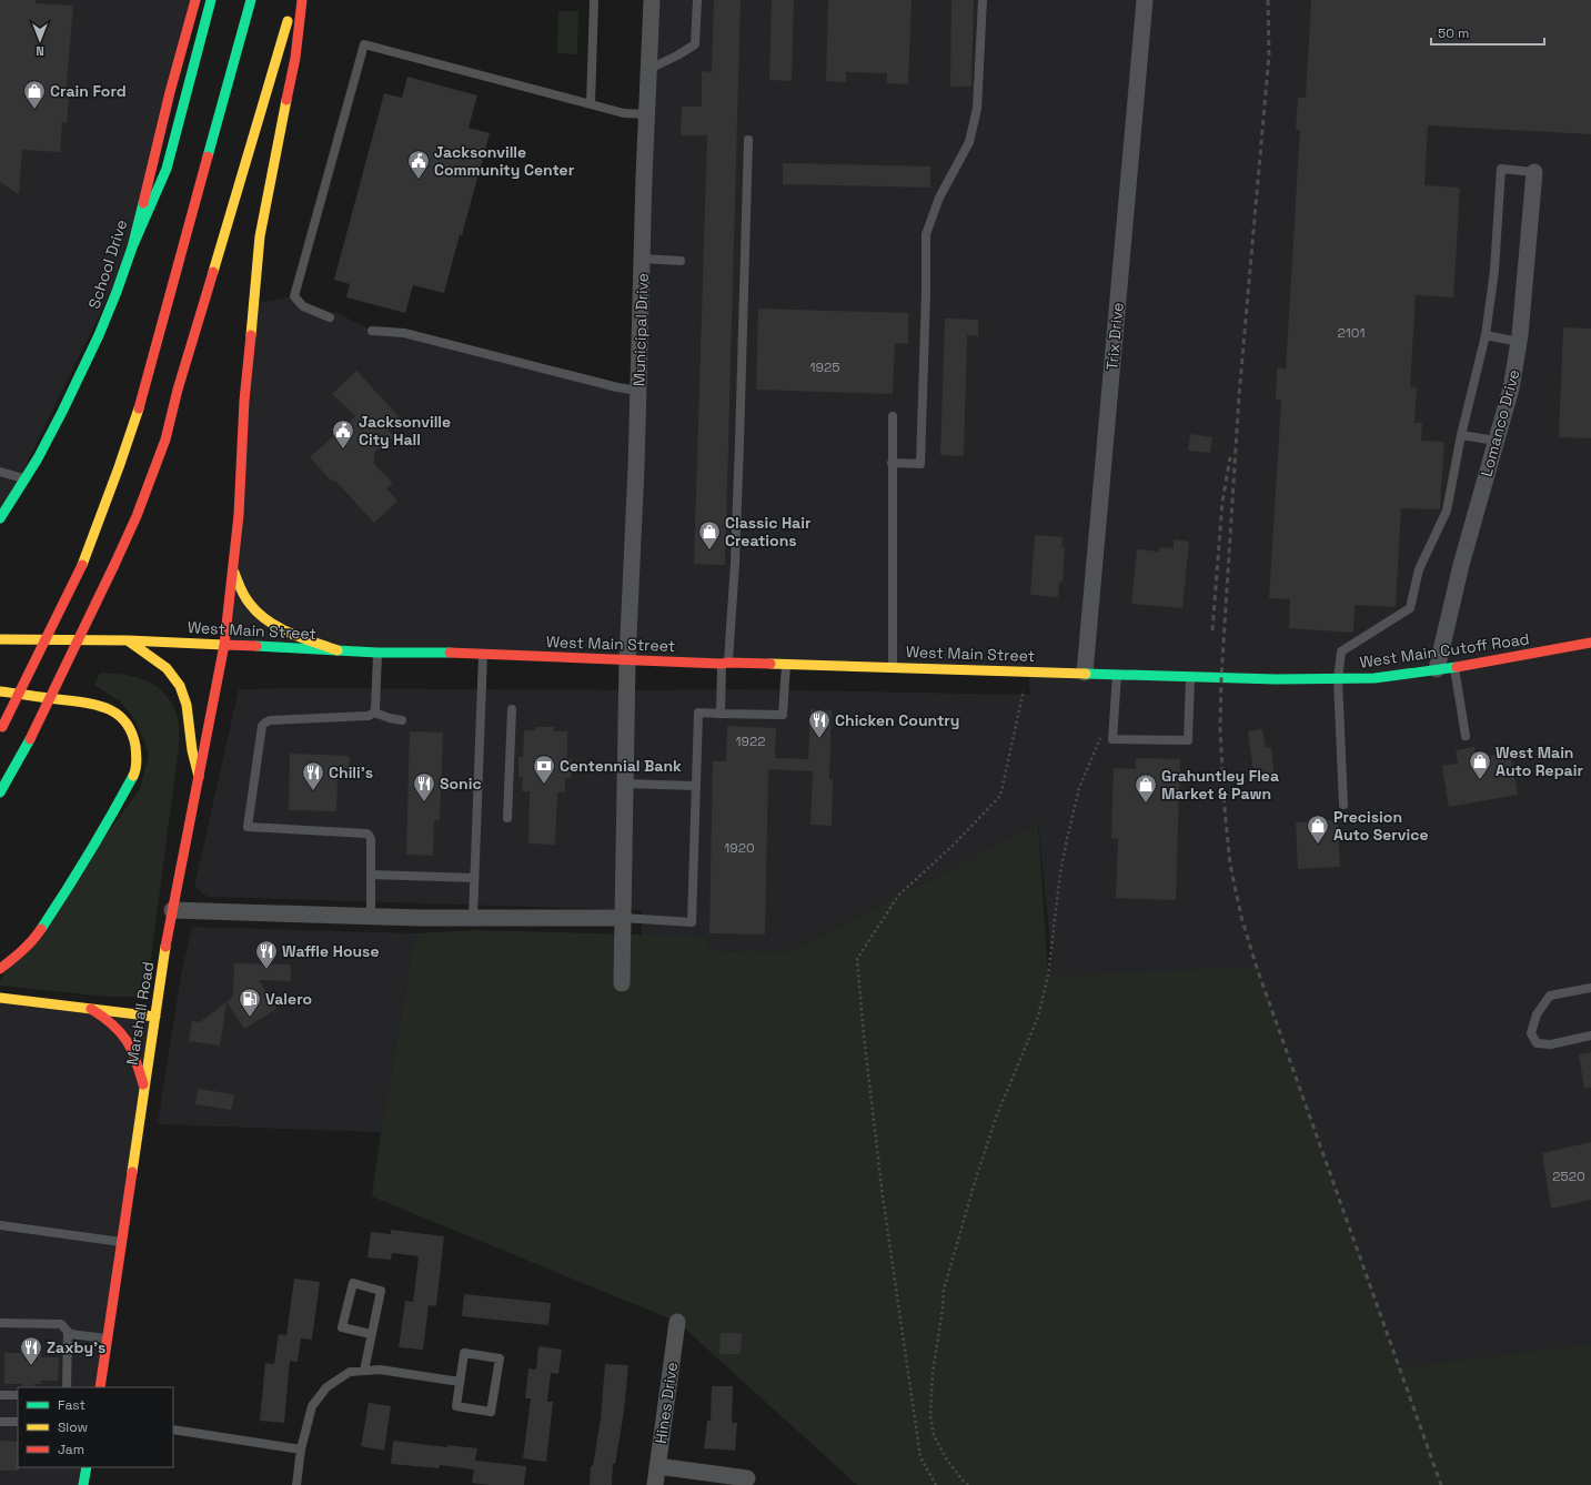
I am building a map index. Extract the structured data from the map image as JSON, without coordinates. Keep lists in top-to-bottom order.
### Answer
{
  "streets": {
    "main road": [
      "School Drive",
      "West Main Street",
      "West Main Cutoff Road",
      "Marshall Road"
    ],
    "street": [
      "Municipal Drive",
      "Trix Drive",
      "Lomanco Drive",
      "Hines Drive"
    ]
  },
  "crossings": [
    ["Municipal Drive", "West Main Street"],
    ["Trix Drive", "West Main Street"],
    ["Lomanco Drive", "West Main Cutoff Road"],
    ["West Main Street", "West Main Cutoff Road"],
    ["West Main Street", "Marshall Road"]
  ],
  "places": {
    "shop": [
      "Crain Ford",
      "Classic Hair Creations",
      "West Main Auto Repair",
      "Grahuntley Flea Market & Pawn",
      "Precision Auto Service"
    ],
    "public building": ["Jacksonville Community Center", "Jacksonville City Hall"],
    "restaurant": [
      "Chicken Country",
      "Chili's",
      "Sonic",
      "Waffle House",
      "Zaxby's"
    ],
    "bank": ["Centennial Bank"],
    "fuel station": ["Valero"]
  },
  "house_numbers": [
    "2101",
    "1925",
    "1922",
    "1920",
    "2520"
  ],
  "legend": ["Fast", "Slow", "Jam"],
  "scale_bar": "50 m",
  "north": "bottom"
}
